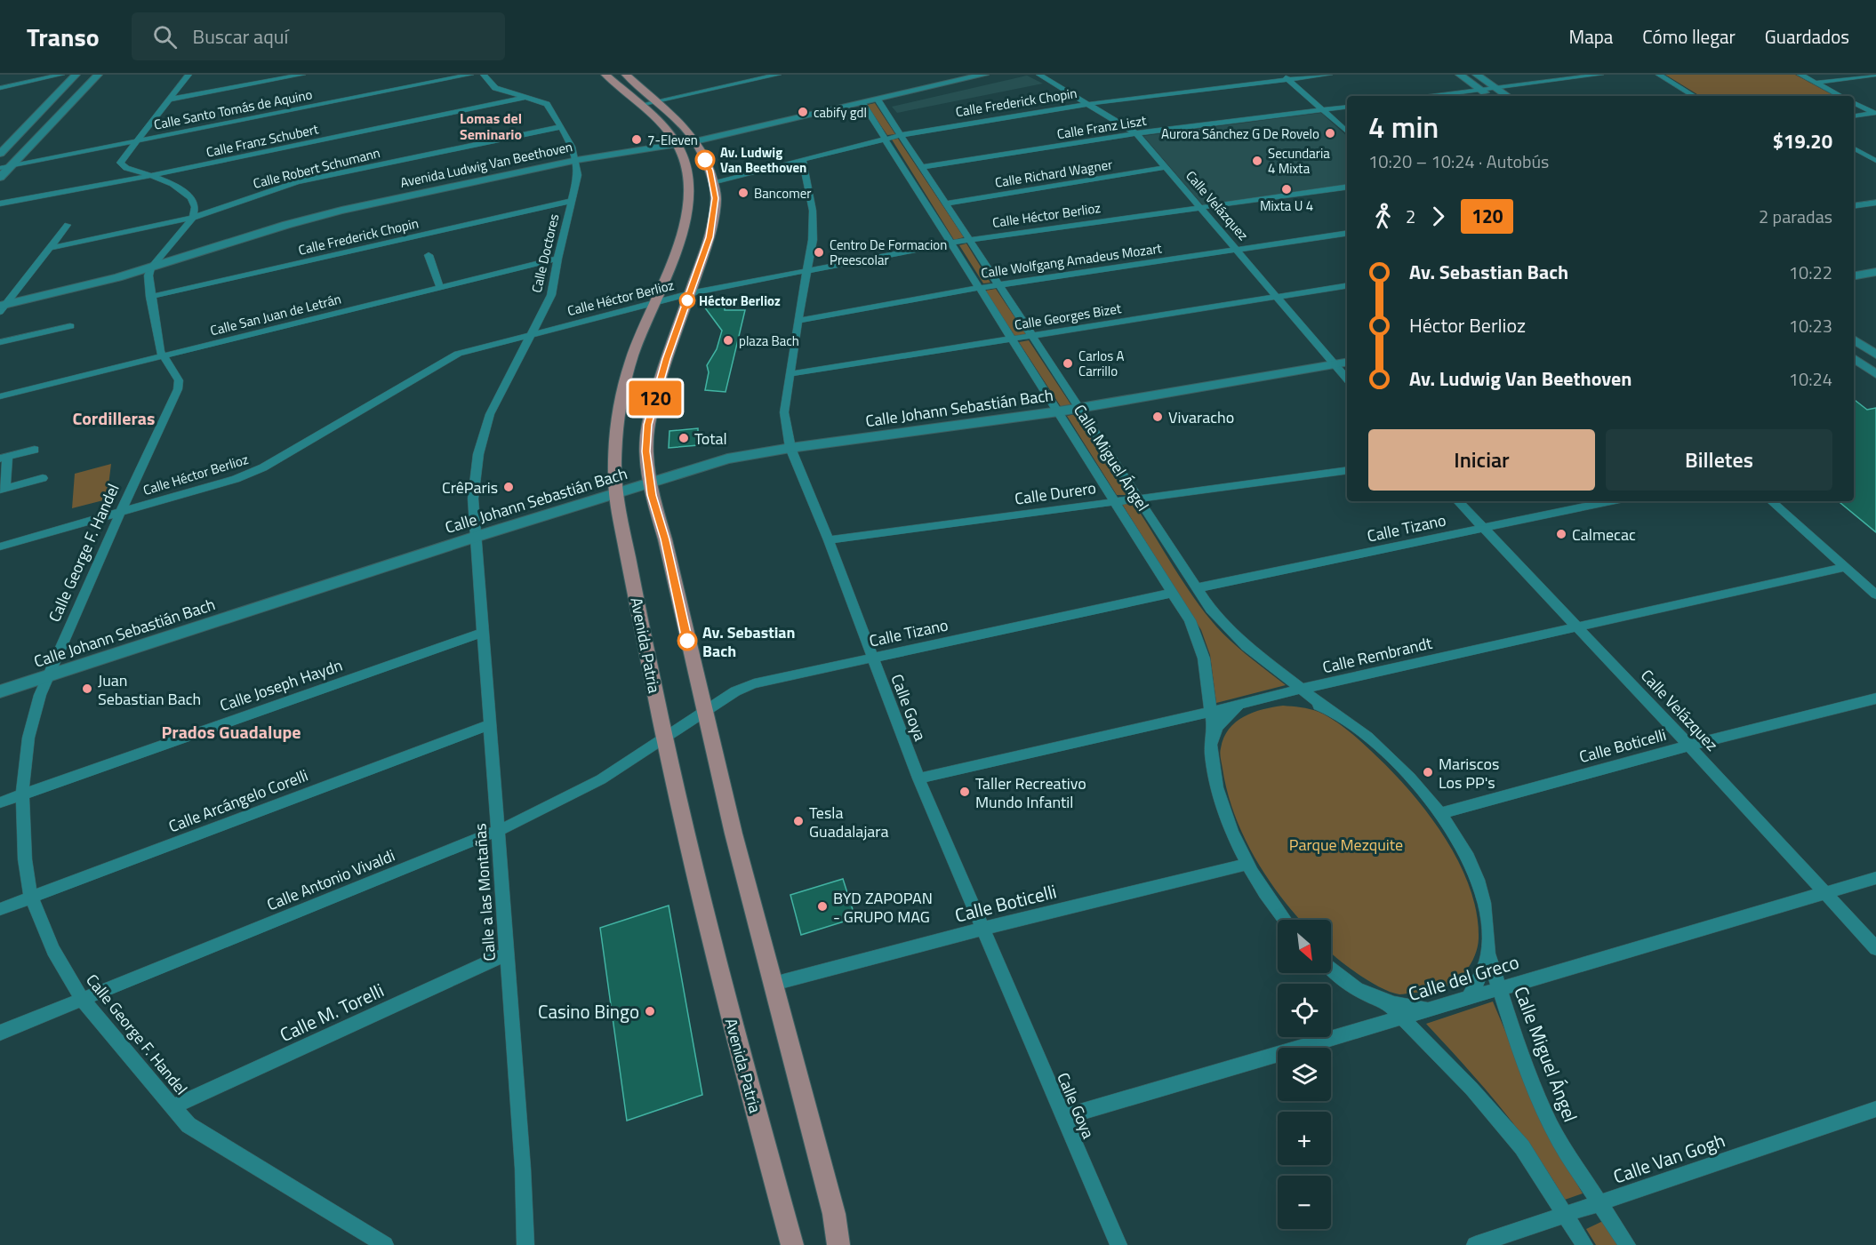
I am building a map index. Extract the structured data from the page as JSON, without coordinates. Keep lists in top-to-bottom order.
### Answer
{
  "streets": {
    "main road": ["Avenida Patria"],
    "street": [
      "Calle Frederick Chopin",
      "Calle Santo Tomás de Aquino",
      "Calle Franz Liszt",
      "Calle Franz Schubert",
      "Avenida Ludwig Van Beethoven",
      "Calle Robert Schumann",
      "Calle Richard Wagner",
      "Calle Velázquez",
      "Calle Héctor Berlioz",
      "Calle Doctores",
      "Calle Wolfgang Amadeus Mozart",
      "Calle San Juan de Letrán",
      "Calle Georges Bizet",
      "Calle Johann Sebastián Bach",
      "Calle Miguel Ángel",
      "Calle Durero",
      "Calle Tizano",
      "Calle George F. Handel",
      "Calle Rembrandt",
      "Calle Joseph Haydn",
      "Calle Goya",
      "Calle Boticelli",
      "Calle Arcángelo Corelli",
      "Calle Antonio Vivaldi",
      "Calle a las Montañas",
      "Calle del Greco",
      "Calle M. Torelli",
      "Calle Van Gogh"
    ]
  },
  "crossings": [
    ["Calle Frederick Chopin", "Calle Velázquez"],
    ["Calle Frederick Chopin", "Calle Doctores"],
    ["Calle Frederick Chopin", "Calle Miguel Ángel"],
    ["Calle Frederick Chopin", "Calle George F. Handel"],
    ["Calle Frederick Chopin", "Calle Goya"],
    ["Calle Franz Liszt", "Calle Velázquez"],
    ["Calle Franz Liszt", "Calle Miguel Ángel"],
    ["Avenida Ludwig Van Beethoven", "Calle Doctores"],
    ["Avenida Ludwig Van Beethoven", "Calle Miguel Ángel"],
    ["Avenida Ludwig Van Beethoven", "Calle George F. Handel"],
    ["Avenida Ludwig Van Beethoven", "Avenida Patria"],
    ["Calle Richard Wagner", "Calle Velázquez"],
    ["Calle Richard Wagner", "Calle Miguel Ángel"],
    ["Calle Velázquez", "Calle Héctor Berlioz"],
    ["Calle Velázquez", "Calle Wolfgang Amadeus Mozart"],
    ["Calle Velázquez", "Calle Georges Bizet"],
    ["Calle Velázquez", "Calle Johann Sebastián Bach"],
    ["Calle Velázquez", "Calle Tizano"],
    ["Calle Velázquez", "Calle Rembrandt"],
    ["Calle Velázquez", "Calle Boticelli"],
    ["Calle Velázquez", "Calle del Greco"],
    ["Calle Héctor Berlioz", "Calle Doctores"],
    ["Calle Héctor Berlioz", "Calle Miguel Ángel"],
    ["Calle Héctor Berlioz", "Calle George F. Handel"],
    ["Calle Héctor Berlioz", "Avenida Patria"],
    ["Calle Héctor Berlioz", "Calle Goya"],
    ["Calle Doctores", "Calle San Juan de Letrán"],
    ["Calle Doctores", "Calle Johann Sebastián Bach"],
    ["Calle Doctores", "Calle a las Montañas"],
    ["Calle Wolfgang Amadeus Mozart", "Calle Miguel Ángel"],
    ["Calle Wolfgang Amadeus Mozart", "Calle Goya"],
    ["Calle San Juan de Letrán", "Calle George F. Handel"],
    ["Calle Georges Bizet", "Calle Miguel Ángel"],
    ["Calle Georges Bizet", "Calle Goya"],
    ["Calle Johann Sebastián Bach", "Calle Miguel Ángel"],
    ["Calle Johann Sebastián Bach", "Calle George F. Handel"],
    ["Calle Johann Sebastián Bach", "Avenida Patria"],
    ["Calle Johann Sebastián Bach", "Calle Goya"],
    ["Calle Johann Sebastián Bach", "Calle a las Montañas"],
    ["Calle Miguel Ángel", "Calle Durero"],
    ["Calle Miguel Ángel", "Calle Tizano"],
    ["Calle Miguel Ángel", "Calle Rembrandt"],
    ["Calle Miguel Ángel", "Calle Boticelli"],
    ["Calle Miguel Ángel", "Calle del Greco"],
    ["Calle Miguel Ángel", "Calle Van Gogh"],
    ["Calle Durero", "Calle Goya"],
    ["Calle Tizano", "Avenida Patria"],
    ["Calle Tizano", "Calle Goya"],
    ["Calle Tizano", "Calle Antonio Vivaldi"],
    ["Calle George F. Handel", "Calle Joseph Haydn"],
    ["Calle George F. Handel", "Calle Arcángelo Corelli"],
    ["Calle George F. Handel", "Calle Antonio Vivaldi"],
    ["Calle George F. Handel", "Calle M. Torelli"],
    ["Avenida Patria", "Calle Antonio Vivaldi"],
    ["Calle Rembrandt", "Calle Goya"],
    ["Calle Joseph Haydn", "Calle a las Montañas"],
    ["Calle Goya", "Calle Boticelli"],
    ["Calle Goya", "Calle del Greco"],
    ["Calle Arcángelo Corelli", "Calle a las Montañas"],
    ["Calle Antonio Vivaldi", "Calle a las Montañas"],
    ["Calle a las Montañas", "Calle M. Torelli"]
  ],
  "districts": ["Lomas del Seminario", "Cordilleras", "Prados Guadalupe"],
  "parks": ["Parque Mezquite"],
  "places": [
    "cabify gdl",
    "Aurora Sánchez G De Rovelo",
    "7-Eleven",
    "Av. Ludwig Van Beethoven",
    "Secundaria 4 Mixta",
    "Mixta U 4",
    "Bancomer",
    "Centro De Formacion Preescolar",
    "Héctor Berlioz",
    "plaza Bach",
    "Carlos A Carrillo",
    "Vivaracho",
    "Total",
    "CrêParis",
    "Calmecac",
    "Av. Sebastian Bach",
    "Juan Sebastian Bach",
    "Mariscos Los PP's",
    "Taller Recreativo Mundo Infantil",
    "Tesla Guadalajara",
    "BYD ZAPOPAN - GRUPO MAG",
    "Casino Bingo"
  ],
  "lines": ["bus line 120"],
  "north": "bottom right",
  "page": {
    "header": "Transo",
    "search": "Buscar aquí",
    "nav": ["Mapa", "Cómo llegar", "Guardados"],
    "on_map": "120",
    "heading": ["4 min", "10:20 – 10:24 · Autobús", "$19.20"],
    "legs": ["2", "120", "2 paradas"],
    "list": [
      {
        "name": "Av. Sebastian Bach",
        "value": "10:22"
      },
      {
        "name": "Héctor Berlioz",
        "value": "10:23"
      },
      {
        "name": "Av. Ludwig Van Beethoven",
        "value": "10:24"
      }
    ],
    "buttons": ["Iniciar", "Billetes"],
    "map_buttons": ["+", "−"]
  }
}
